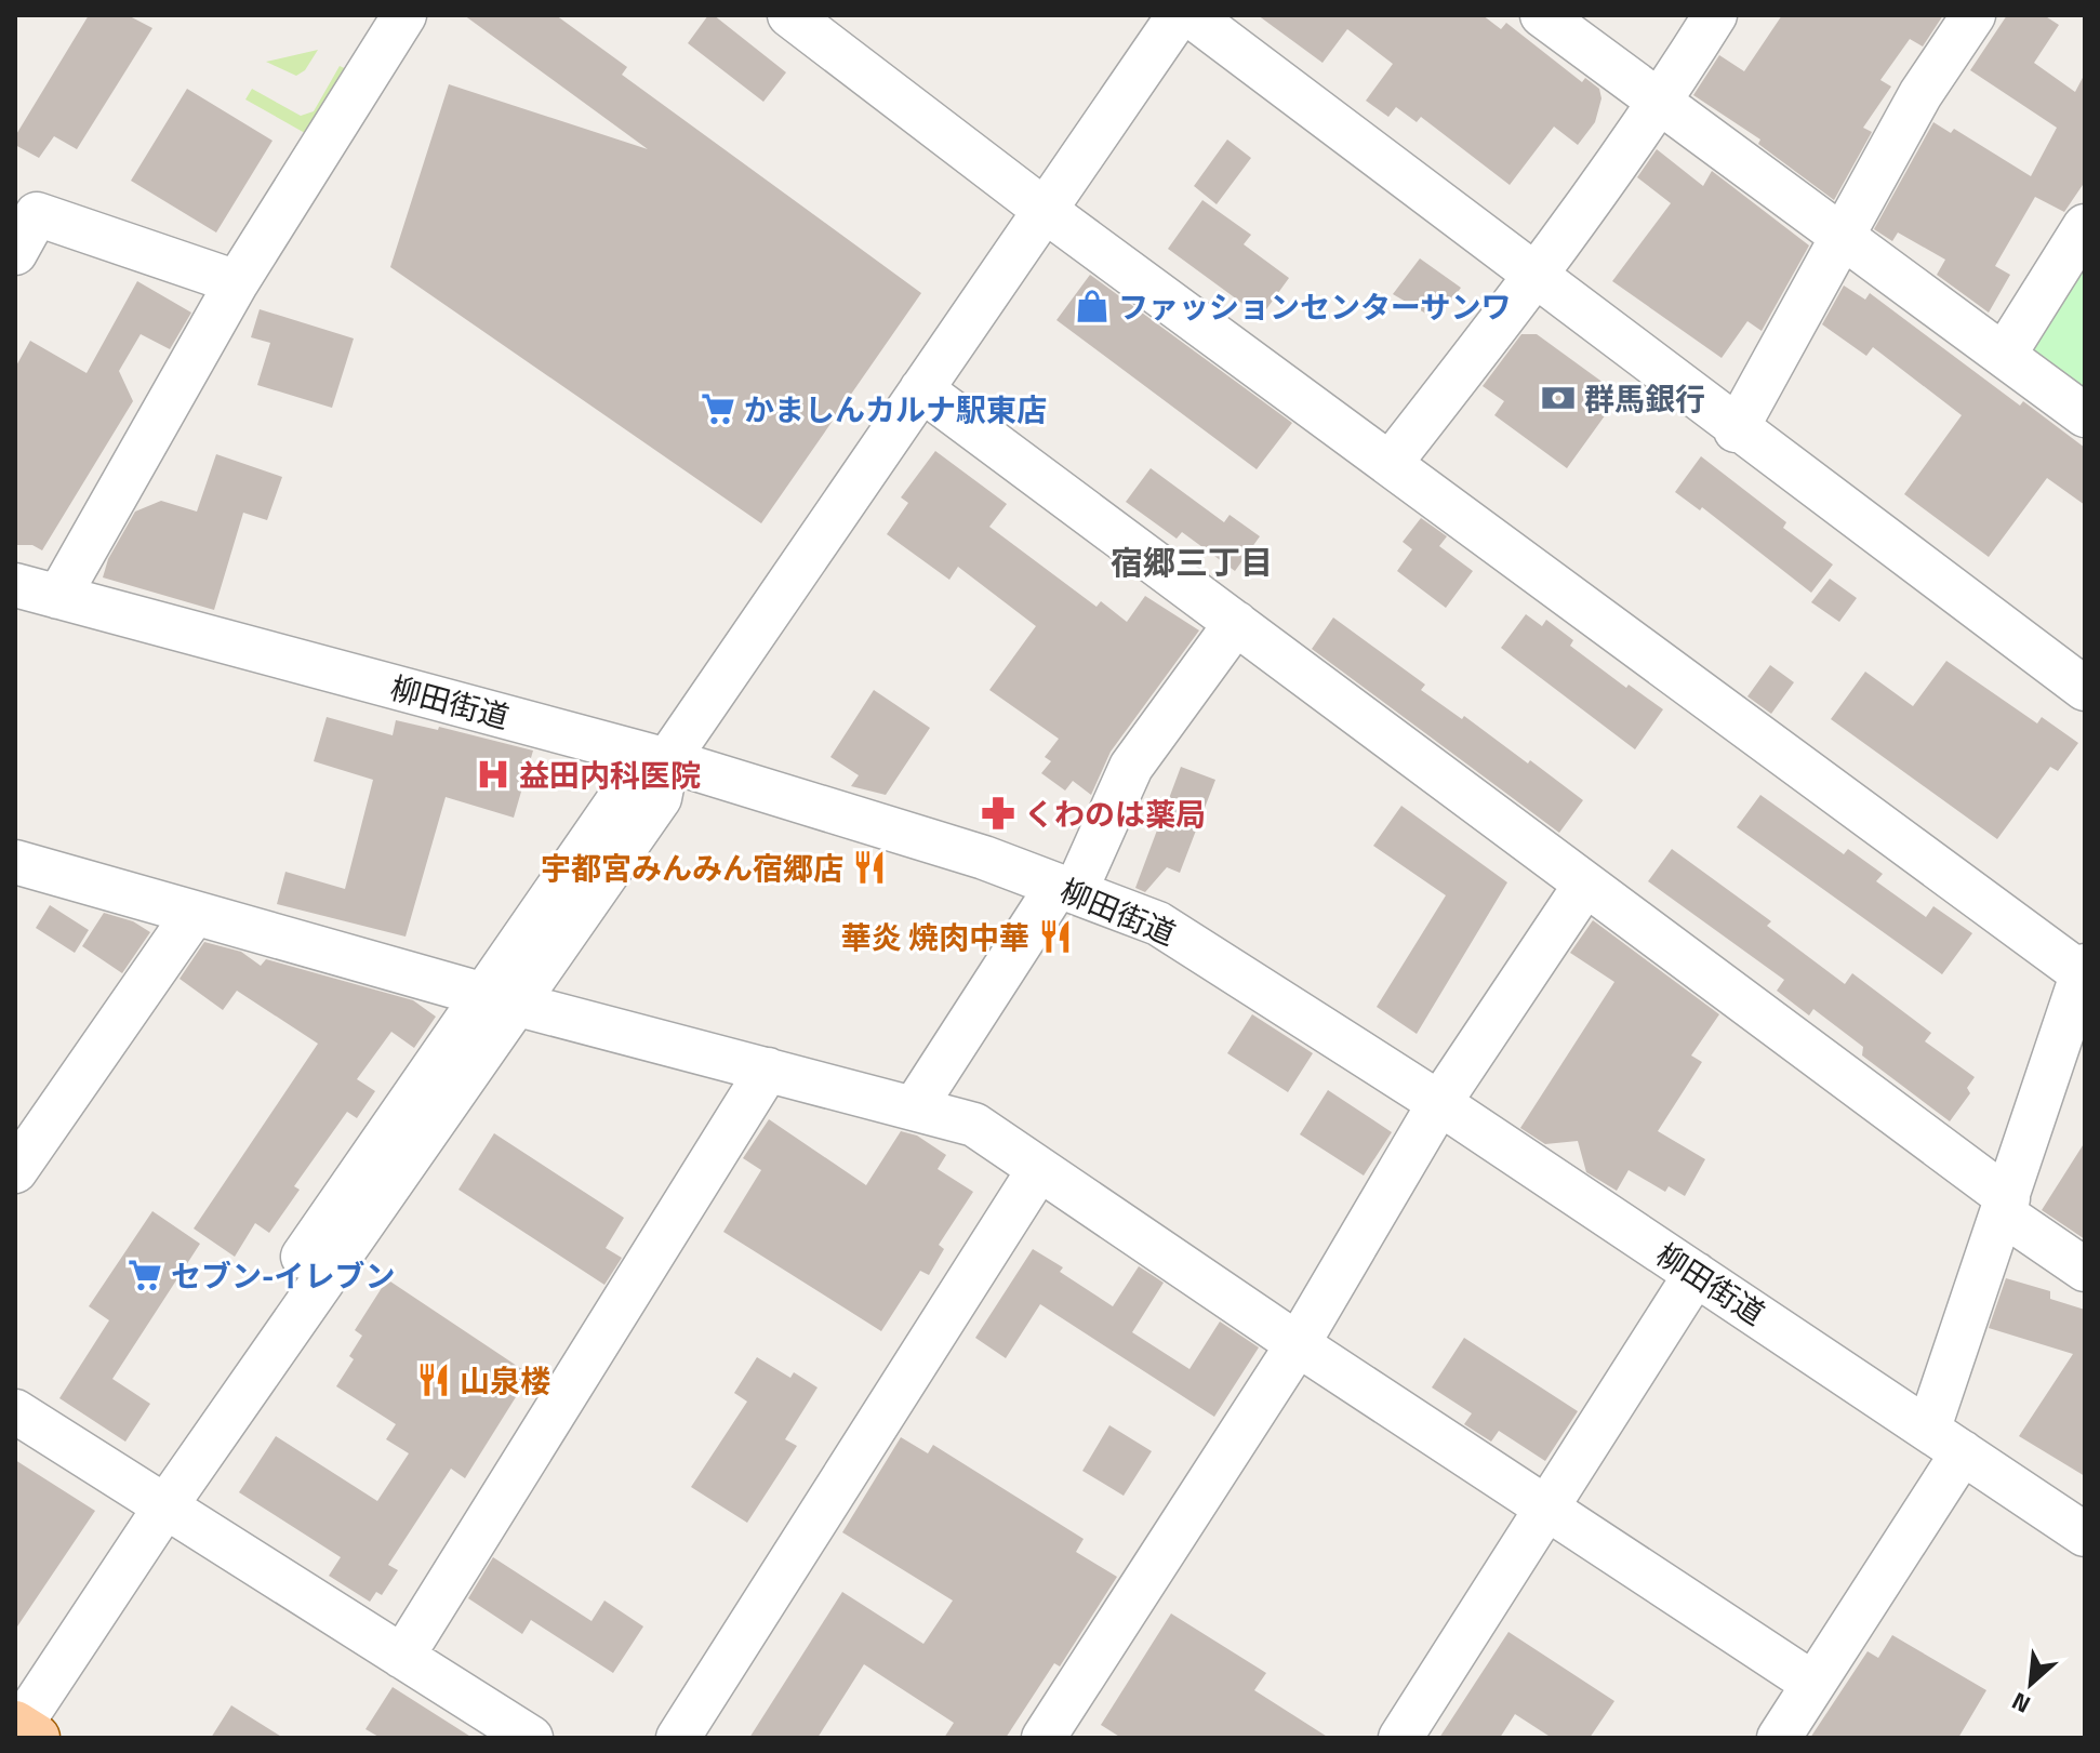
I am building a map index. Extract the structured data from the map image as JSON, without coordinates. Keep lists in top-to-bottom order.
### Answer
{
  "streets": {
    "street": ["柳田街道"]
  },
  "districts": ["宿郷三丁目"],
  "places": {
    "shop": ["ファッションセンターサンワ"],
    "bank": ["群馬銀行"],
    "supermarket": ["かましんカルナ駅東店", "セブン-イレブン"],
    "hospital": ["益田内科医院"],
    "pharmacy": ["くわのは薬局"],
    "restaurant": ["宇都宮みんみん宿郷店", "華炎 焼肉中華", "山泉楼"]
  },
  "north": "bottom left"
}
